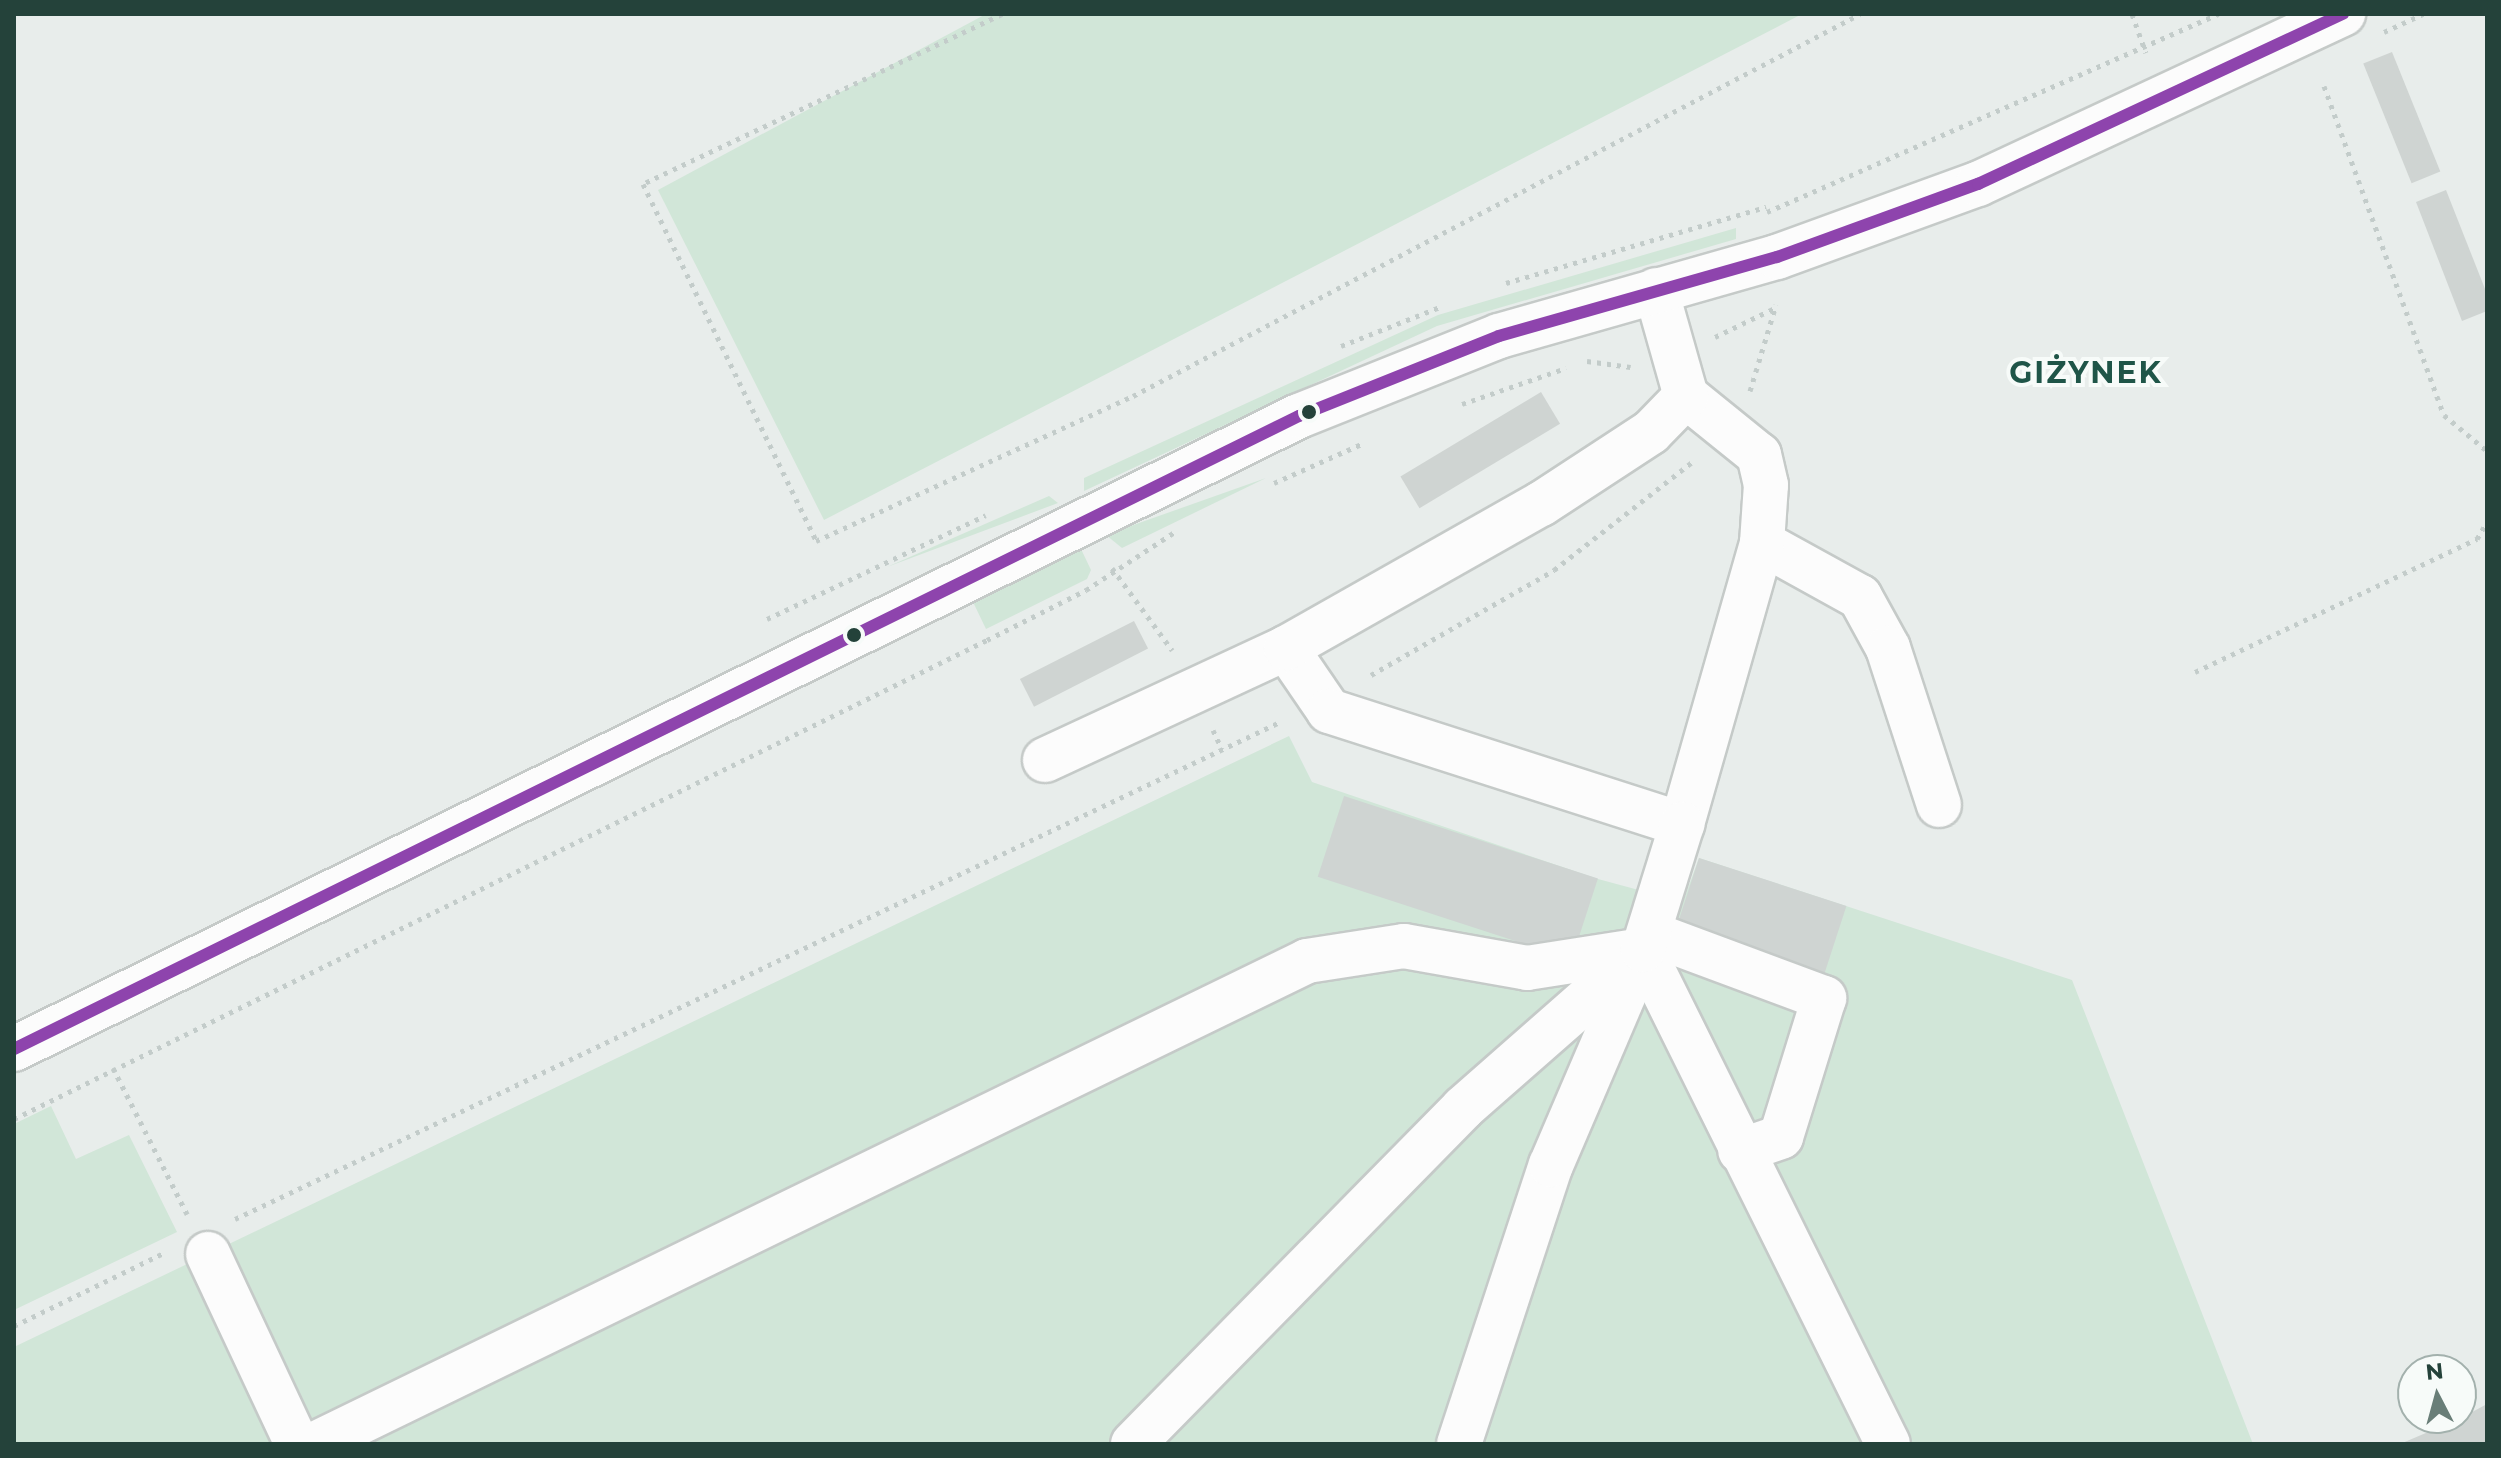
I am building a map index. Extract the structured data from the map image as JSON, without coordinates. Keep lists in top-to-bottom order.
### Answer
{
  "districts": ["GIŻYNEK"],
  "north": "top"
}
